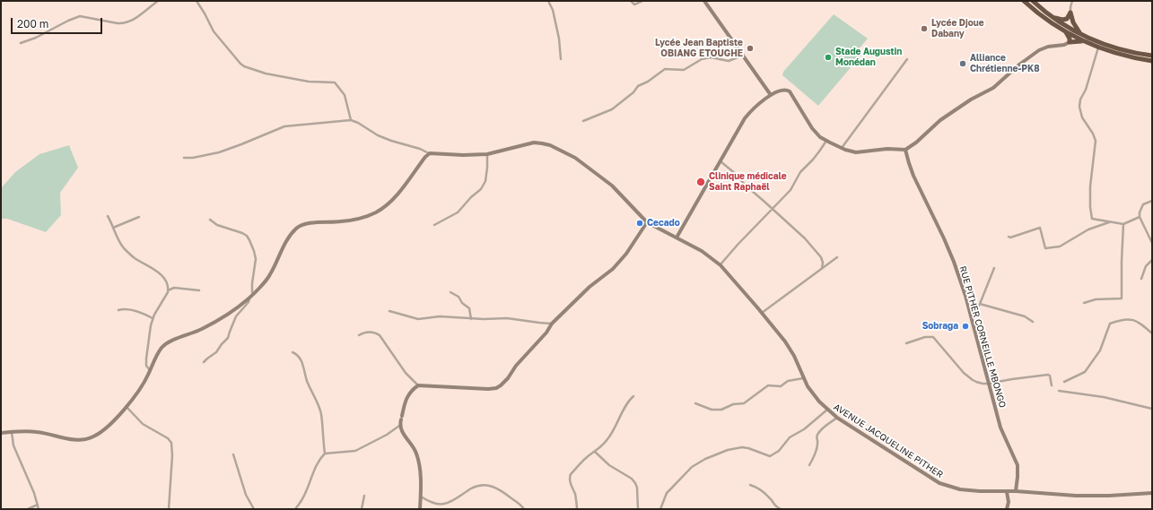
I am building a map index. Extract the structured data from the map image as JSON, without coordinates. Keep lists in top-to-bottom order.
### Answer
{
  "streets": {
    "street": ["RUE PITHER CORNEILLE MBONGO", "AVENUE JACQUELINE PITHER"]
  },
  "crossings": [
    ["RUE PITHER CORNEILLE MBONGO", "AVENUE JACQUELINE PITHER"]
  ],
  "places": [
    "Lycée Djoue Dabany",
    "Lycée Jean Baptiste OBIANG ETOUGHE",
    "Stade Augustin Monédan",
    "Alliance Chrétienne-PK8",
    "Clinique médicale Saint Raphaël",
    "Cecado",
    "Sobraga"
  ],
  "scale_bar": "200 m"
}
